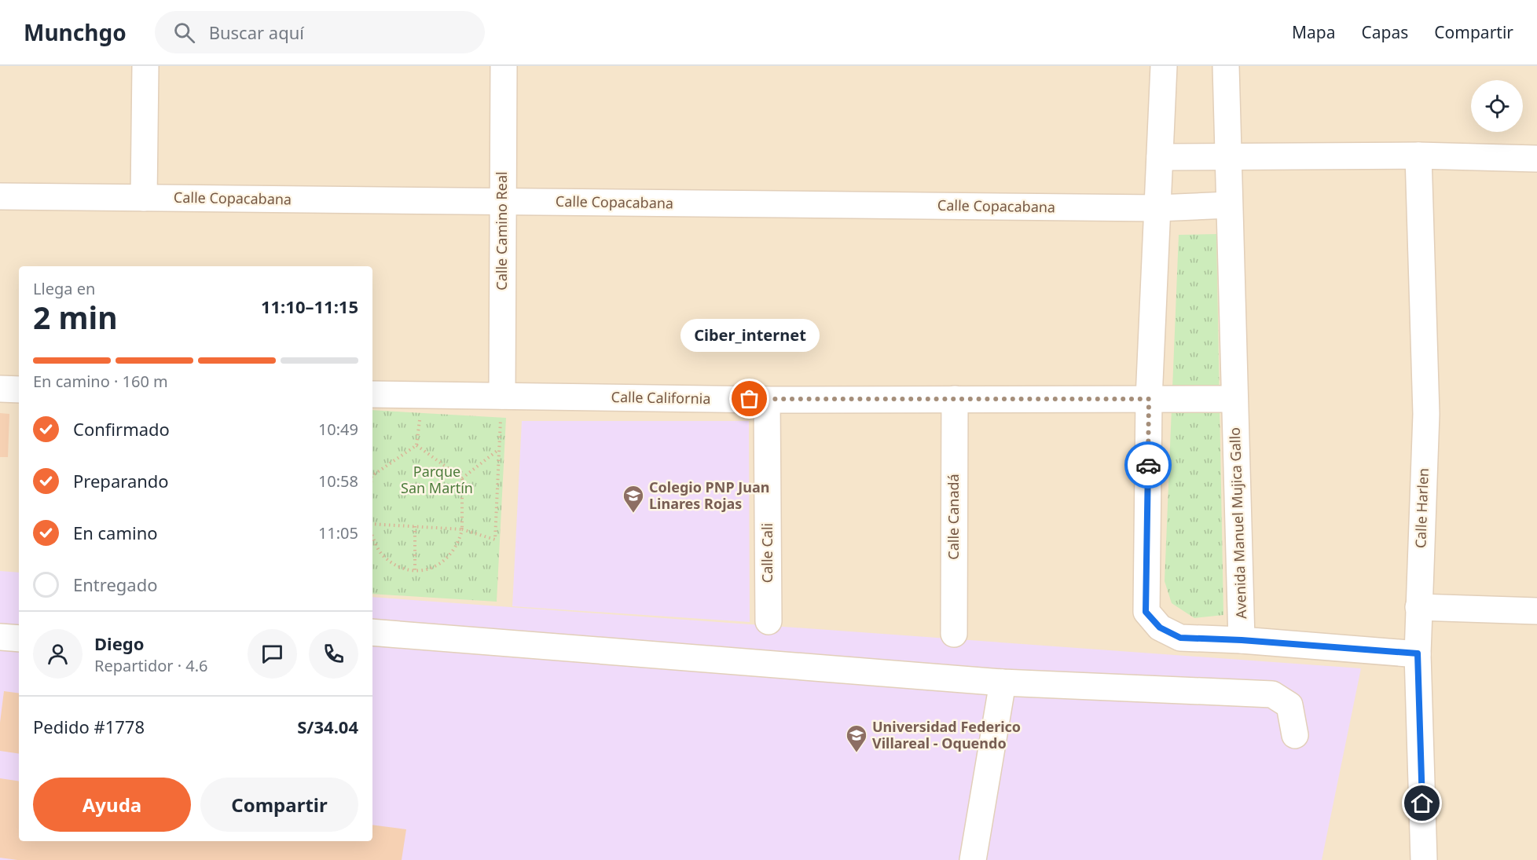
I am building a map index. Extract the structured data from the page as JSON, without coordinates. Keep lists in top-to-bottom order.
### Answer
{
  "streets": {
    "street": [
      "Calle Copacabana",
      "Calle Camino Real",
      "Calle California",
      "Calle Harlen",
      "Calle Canadá",
      "Avenida Manuel Mujica Gallo",
      "Calle Cali"
    ]
  },
  "crossings": [
    ["Calle Copacabana", "Calle Camino Real"],
    ["Calle Copacabana", "Avenida Manuel Mujica Gallo"],
    ["Calle Camino Real", "Calle California"],
    ["Calle California", "Calle Canadá"],
    ["Calle California", "Avenida Manuel Mujica Gallo"],
    ["Calle California", "Calle Cali"]
  ],
  "parks": ["Parque San Martín"],
  "places": {
    "other": ["Ciber_internet"],
    "school or university": ["Colegio PNP Juan Linares Rojas", "Universidad Federico Villareal - Oquendo"]
  },
  "page": {
    "header": "Munchgo",
    "search": "Buscar aquí",
    "nav": ["Mapa", "Capas", "Compartir"],
    "heading": ["2 min", "Llega en", "11:10–11:15"],
    "panel": [
      "Diego",
      "Repartidor · 4.6",
      "Pedido #1778",
      "S/34.04"
    ],
    "bubble": "Ciber_internet",
    "bar": "En camino · 160 m",
    "list": [
      ["Confirmado", "10:49"],
      ["Preparando", "10:58"],
      ["En camino", "11:05"],
      "Entregado"
    ],
    "buttons": ["Ayuda", "Compartir"]
  }
}
